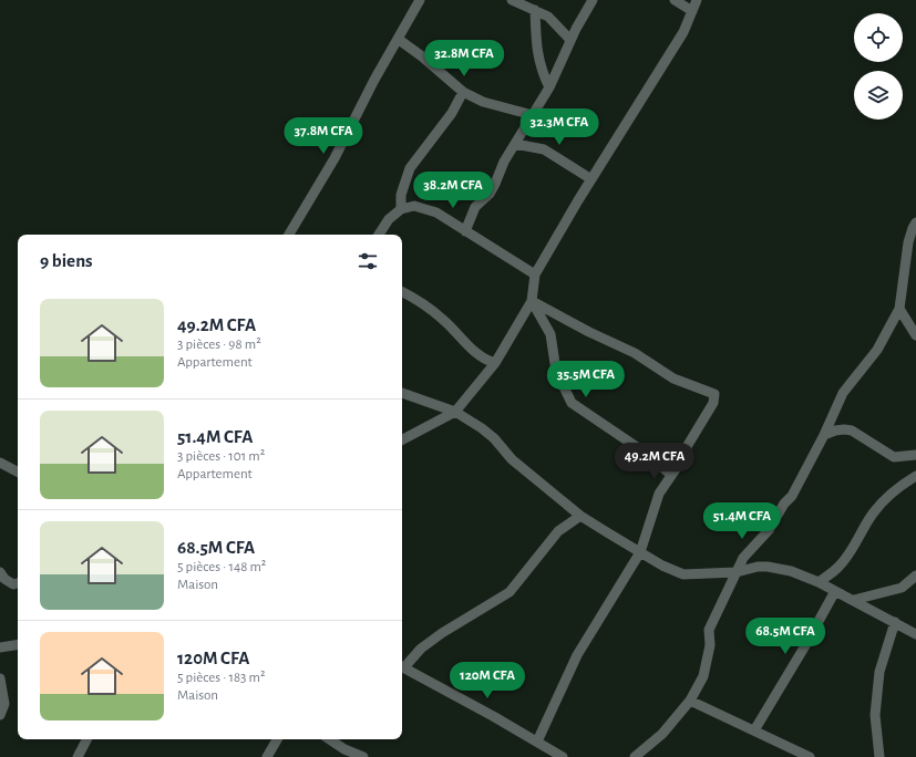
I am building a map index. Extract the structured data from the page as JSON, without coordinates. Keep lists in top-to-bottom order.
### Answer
{
  "page": {
    "price": [
      "32.8M CFA",
      "32.3M CFA",
      "37.8M CFA",
      "38.2M CFA",
      "35.5M CFA",
      "49.2M CFA",
      "51.4M CFA",
      "68.5M CFA",
      "120M CFA"
    ],
    "heading": "9 biens",
    "list": [
      {
        "name": "49.2M CFA",
        "note": "3 pièces · 98 m² · Appartement"
      },
      {
        "name": "51.4M CFA",
        "note": "3 pièces · 101 m² · Appartement"
      },
      {
        "name": "68.5M CFA",
        "note": "5 pièces · 148 m² · Maison"
      },
      {
        "name": "120M CFA",
        "note": "5 pièces · 183 m² · Maison"
      }
    ]
  }
}
